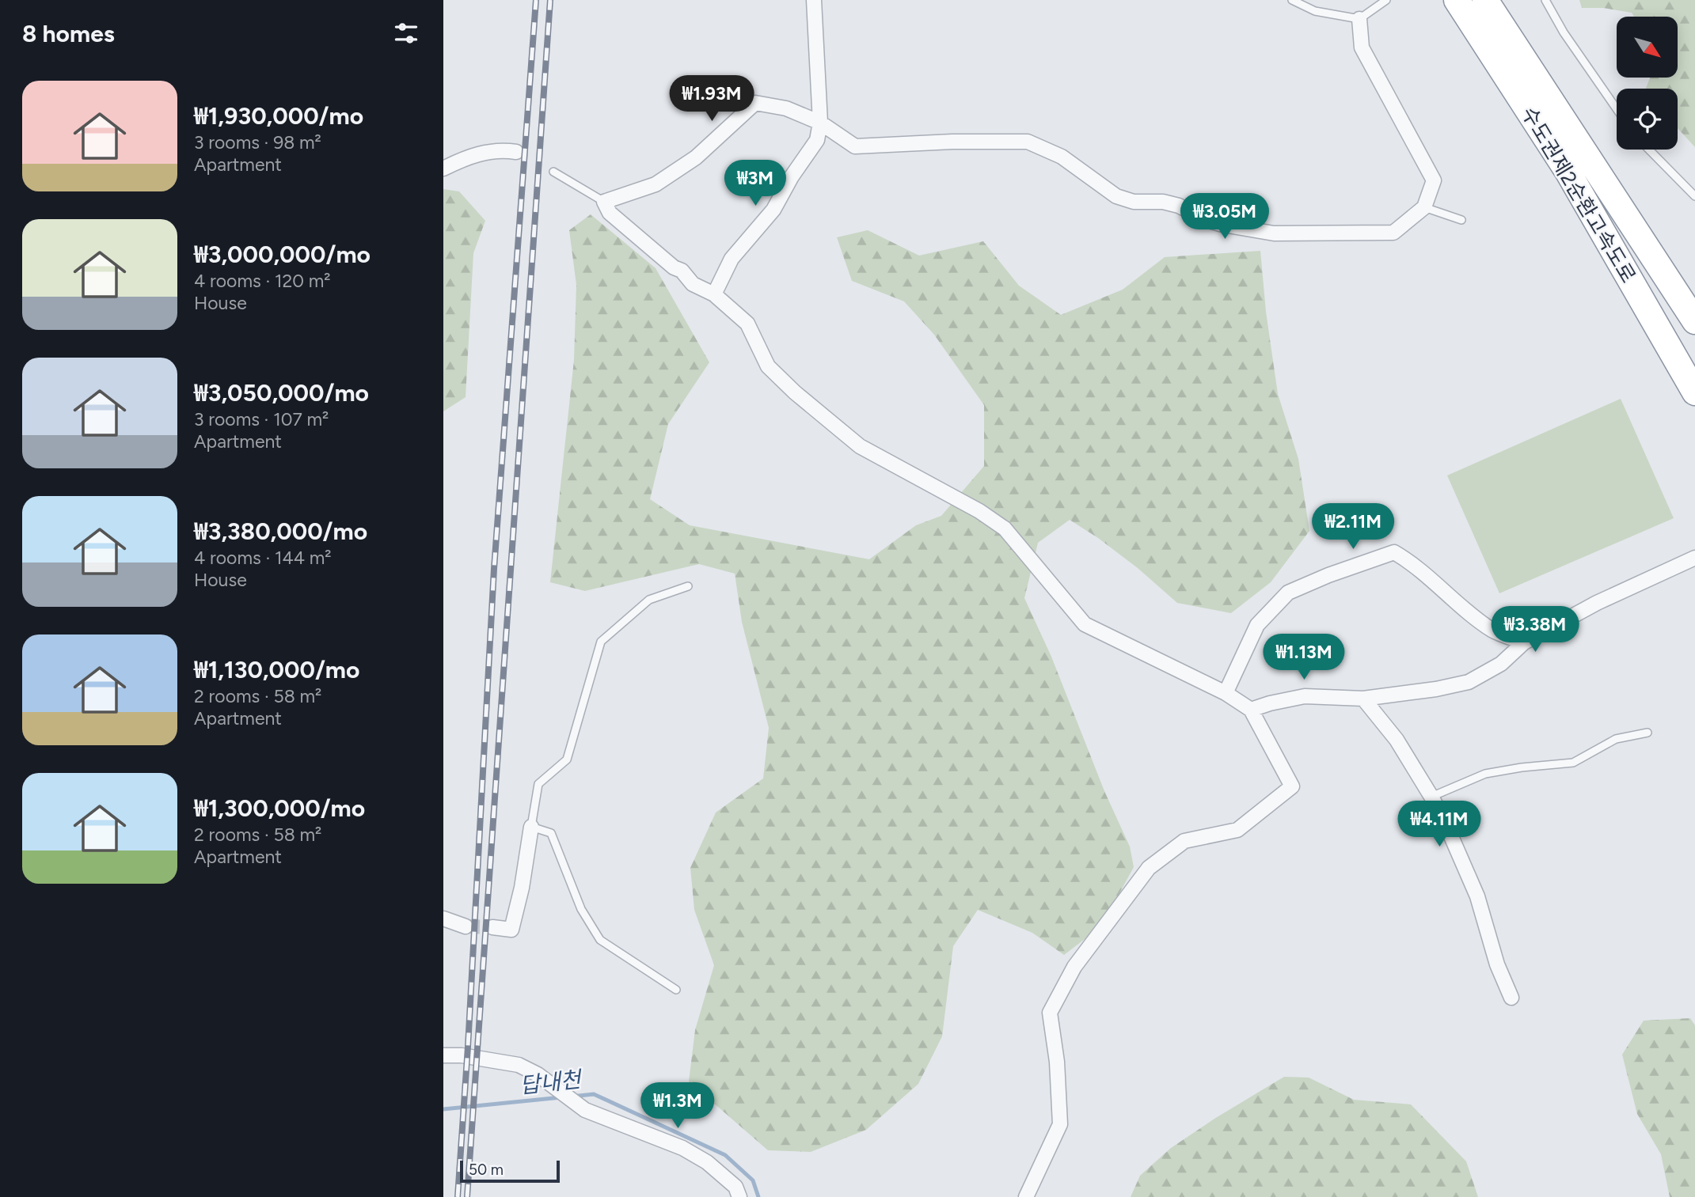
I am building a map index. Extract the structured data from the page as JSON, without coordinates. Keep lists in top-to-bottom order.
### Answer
{
  "streets": {
    "highway": ["수도권제2순환고속도로"]
  },
  "water": ["답내천"],
  "scale_bar": "50 m",
  "north": "bottom right",
  "page": {
    "heading": "8 homes",
    "list": [
      {
        "name": "₩1,930,000/mo",
        "note": "3 rooms · 98 m² · Apartment"
      },
      {
        "name": "₩3,000,000/mo",
        "note": "4 rooms · 120 m² · House"
      },
      {
        "name": "₩3,050,000/mo",
        "note": "3 rooms · 107 m² · Apartment"
      },
      {
        "name": "₩3,380,000/mo",
        "note": "4 rooms · 144 m² · House"
      },
      {
        "name": "₩1,130,000/mo",
        "note": "2 rooms · 58 m² · Apartment"
      },
      {
        "name": "₩1,300,000/mo",
        "note": "2 rooms · 58 m² · Apartment"
      }
    ],
    "price": [
      "₩1.93M",
      "₩3M",
      "₩3.05M",
      "₩2.11M",
      "₩3.38M",
      "₩1.13M",
      "₩4.11M",
      "₩1.3M"
    ],
    "scale": "50 m"
  }
}
